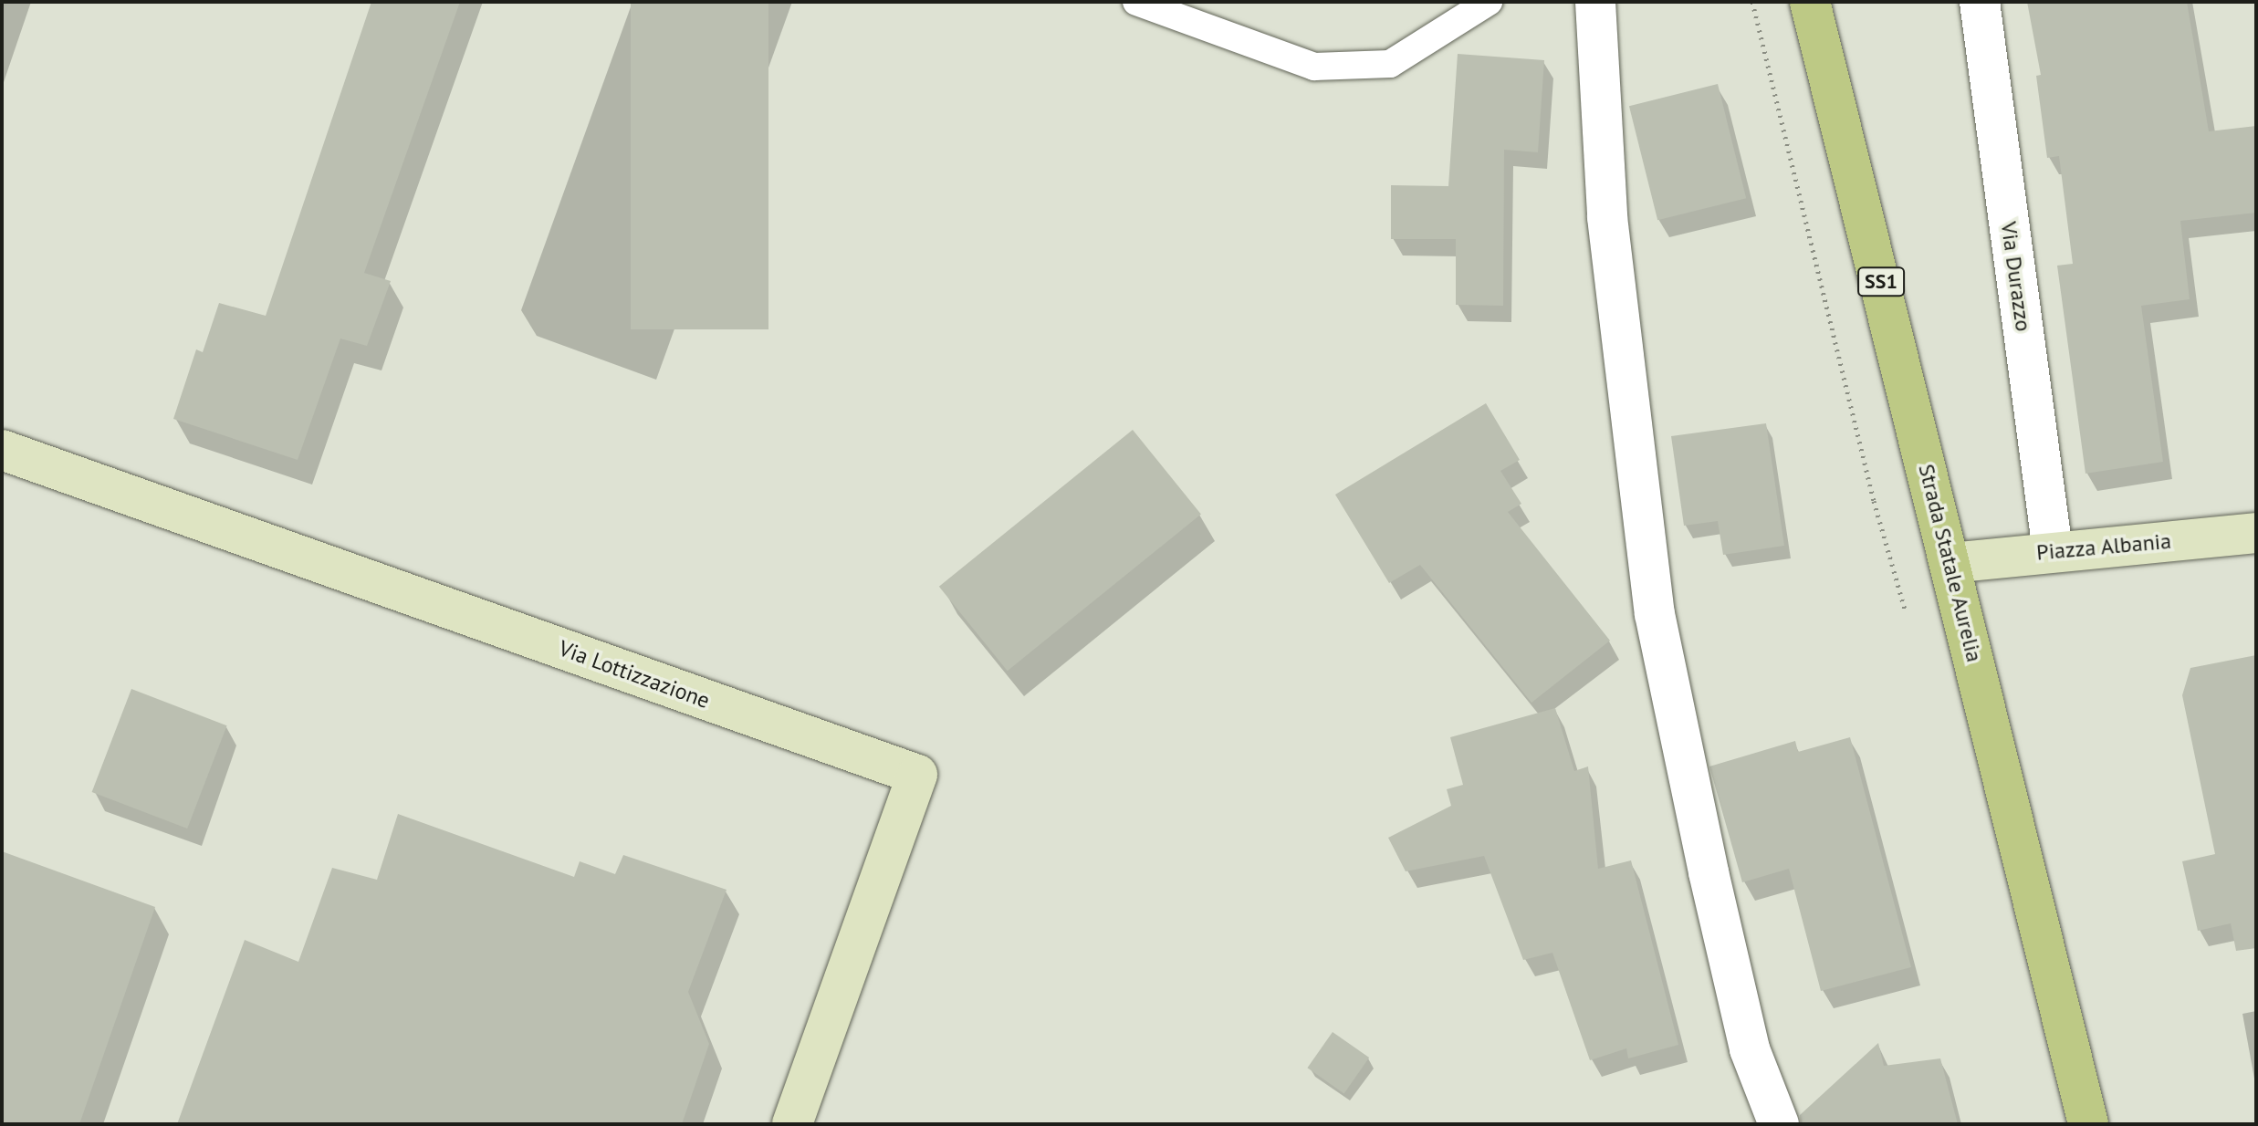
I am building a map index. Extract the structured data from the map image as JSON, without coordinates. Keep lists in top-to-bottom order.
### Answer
{
  "streets": {
    "main road": ["SS1", "Strada Statale Aurelia"],
    "street": ["Via Durazzo", "Piazza Albania", "Via Lottizzazione"]
  },
  "crossings": [
    ["Via Durazzo", "Piazza Albania"],
    ["Piazza Albania", "Strada Statale Aurelia"]
  ]
}
